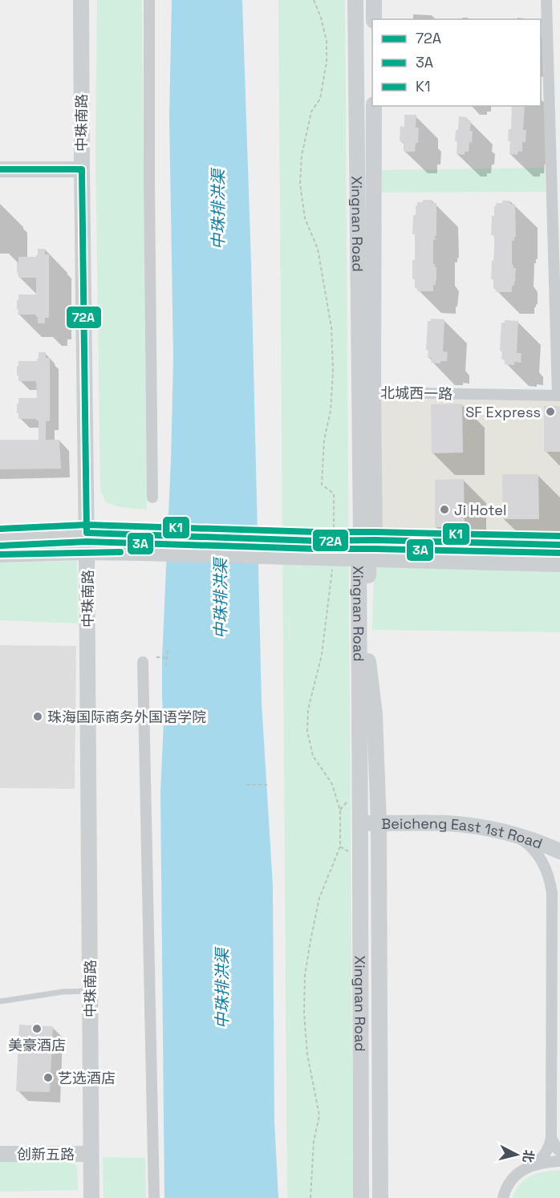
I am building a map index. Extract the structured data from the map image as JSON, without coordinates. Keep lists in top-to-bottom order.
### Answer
{
  "streets": {
    "street": [
      "中珠南路",
      "Xingnan Road",
      "北城西一路",
      "Beicheng East 1st Road",
      "创新五路"
    ]
  },
  "crossings": [
    ["中珠南路", "创新五路"],
    ["Xingnan Road", "北城西一路"],
    ["Xingnan Road", "Beicheng East 1st Road"]
  ],
  "water": ["中珠排洪渠"],
  "places": [
    "SF Express",
    "Ji Hotel",
    "珠海国际商务外国语学院",
    "美豪酒店",
    "艺选酒店"
  ],
  "lines": ["transit line 72A", "transit line K1", "transit line 3A"],
  "legend": ["72A", "3A", "K1"],
  "north": "right"
}
